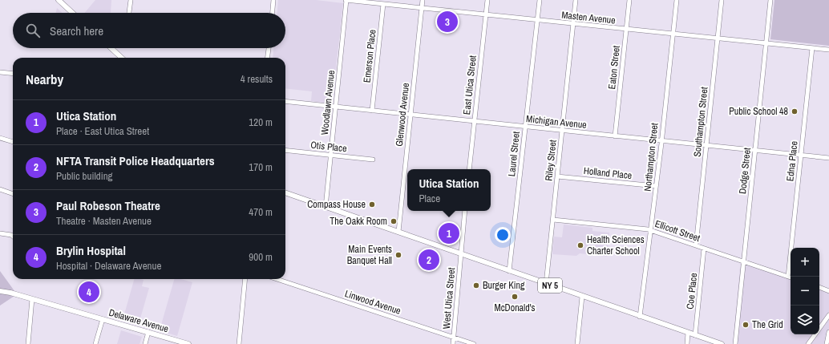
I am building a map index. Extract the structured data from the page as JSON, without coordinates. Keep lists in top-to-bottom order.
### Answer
{
  "streets": {
    "main road": ["NY 5", "Delaware Avenue"],
    "street": [
      "Masten Avenue",
      "Emerson Place",
      "Eaton Street",
      "East Utica Street",
      "Woodlawn Avenue",
      "Glenwood Avenue",
      "Michigan Avenue",
      "Southampton Street",
      "Otis Place",
      "Laurel Street",
      "Northampton Street",
      "Riley Street",
      "Edna Place",
      "Dodge Street",
      "Holland Place",
      "Ellicott Street",
      "Coe Place",
      "West Utica Street",
      "Linwood Avenue"
    ]
  },
  "crossings": [
    ["Masten Avenue", "Emerson Place"],
    ["Masten Avenue", "Eaton Street"],
    ["Masten Avenue", "East Utica Street"],
    ["Masten Avenue", "Woodlawn Avenue"],
    ["Masten Avenue", "Glenwood Avenue"],
    ["Masten Avenue", "Southampton Street"],
    ["Masten Avenue", "Laurel Street"],
    ["Masten Avenue", "Northampton Street"],
    ["Masten Avenue", "Riley Street"],
    ["Masten Avenue", "Edna Place"],
    ["Masten Avenue", "Dodge Street"],
    ["Emerson Place", "Michigan Avenue"],
    ["Eaton Street", "Michigan Avenue"],
    ["East Utica Street", "Michigan Avenue"],
    ["Woodlawn Avenue", "Michigan Avenue"],
    ["Woodlawn Avenue", "Otis Place"],
    ["Woodlawn Avenue", "NY 5"],
    ["Glenwood Avenue", "Michigan Avenue"],
    ["Glenwood Avenue", "NY 5"],
    ["Michigan Avenue", "Southampton Street"],
    ["Michigan Avenue", "Laurel Street"],
    ["Michigan Avenue", "Northampton Street"],
    ["Michigan Avenue", "Riley Street"],
    ["Michigan Avenue", "Edna Place"],
    ["Michigan Avenue", "Dodge Street"],
    ["Southampton Street", "Ellicott Street"],
    ["Laurel Street", "NY 5"],
    ["Northampton Street", "Holland Place"],
    ["Northampton Street", "Ellicott Street"],
    ["Northampton Street", "NY 5"],
    ["Riley Street", "Holland Place"],
    ["Riley Street", "Ellicott Street"],
    ["Riley Street", "NY 5"],
    ["Edna Place", "Ellicott Street"],
    ["Dodge Street", "Ellicott Street"],
    ["Ellicott Street", "Coe Place"],
    ["NY 5", "Coe Place"],
    ["NY 5", "West Utica Street"],
    ["West Utica Street", "Linwood Avenue"]
  ],
  "places": [
    "Public School 48",
    "Compass House",
    "The Oakk Room",
    "Health Sciences Charter School",
    "Main Events Banquet Hall",
    "Burger King",
    "McDonald's",
    "The Grid"
  ],
  "page": {
    "pins": [
      "3",
      "1",
      "2",
      "4"
    ],
    "search": "Search here",
    "heading": ["Nearby", "4 results"],
    "list": [
      {
        "mark": "1",
        "name": "Utica Station",
        "note": "Place · East Utica Street",
        "value": "120 m"
      },
      {
        "mark": "2",
        "name": "NFTA Transit Police Headquarters",
        "note": "Public building",
        "value": "170 m"
      },
      {
        "mark": "3",
        "name": "Paul Robeson Theatre",
        "note": "Theatre · Masten Avenue",
        "value": "470 m"
      },
      {
        "mark": "4",
        "name": "Brylin Hospital",
        "note": "Hospital · Delaware Avenue",
        "value": "900 m"
      }
    ],
    "popup": ["Utica Station", "Place"],
    "map_buttons": ["+", "−"]
  }
}
